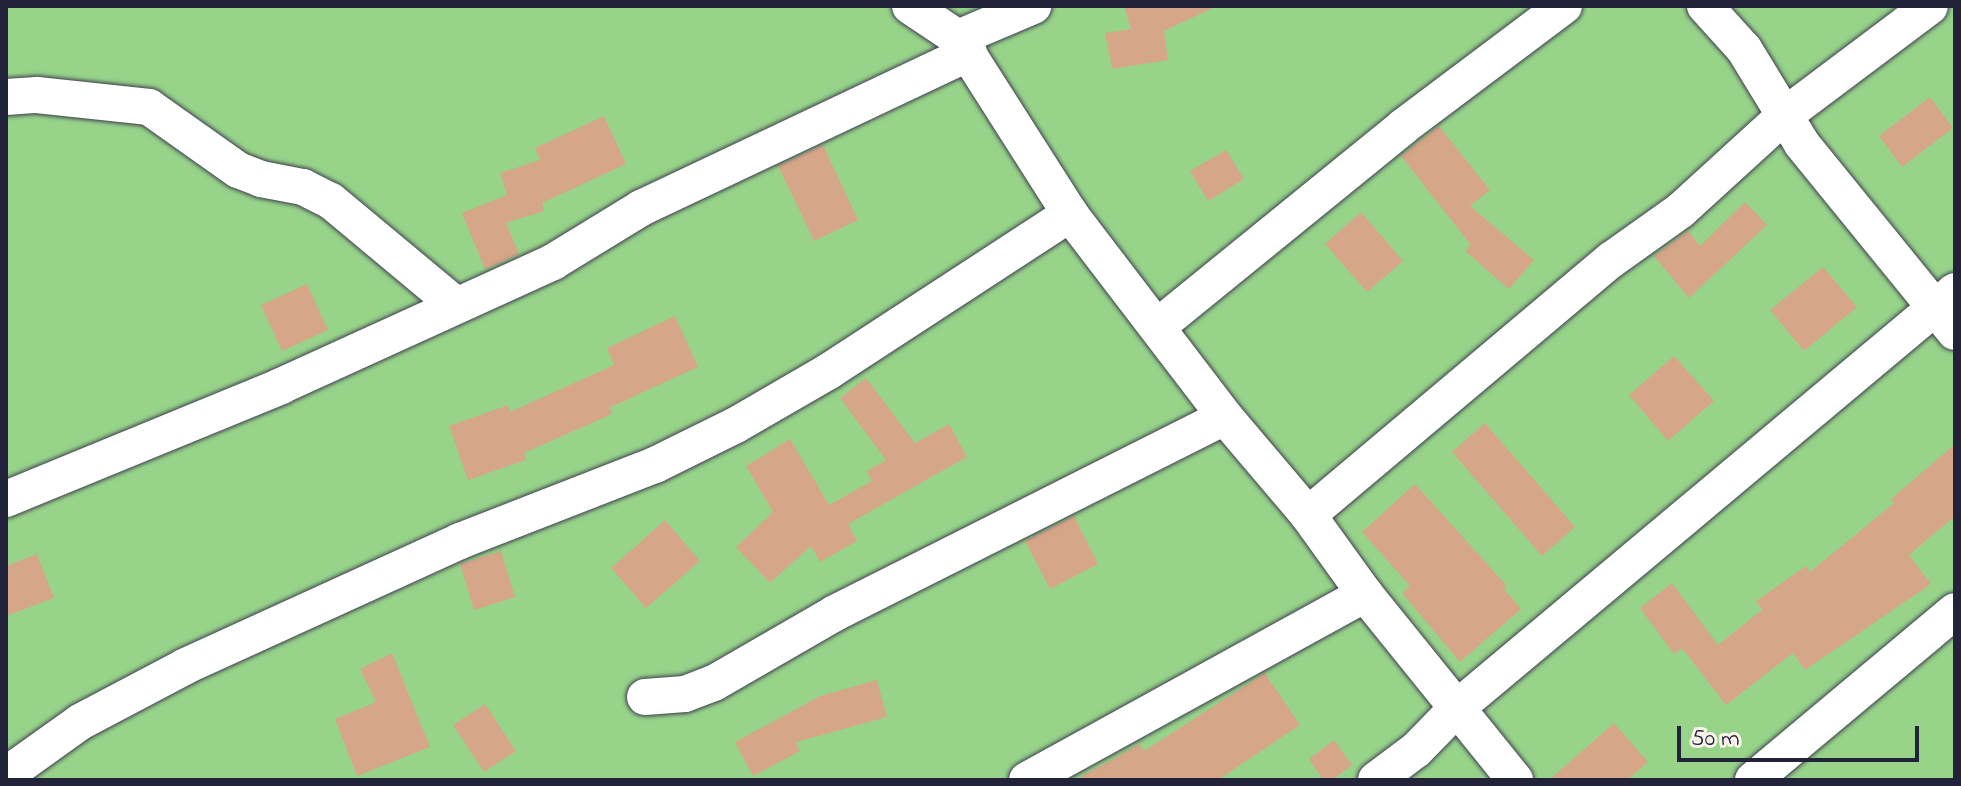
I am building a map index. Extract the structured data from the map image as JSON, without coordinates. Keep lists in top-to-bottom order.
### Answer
{
  "scale_bar": "50 m"
}
